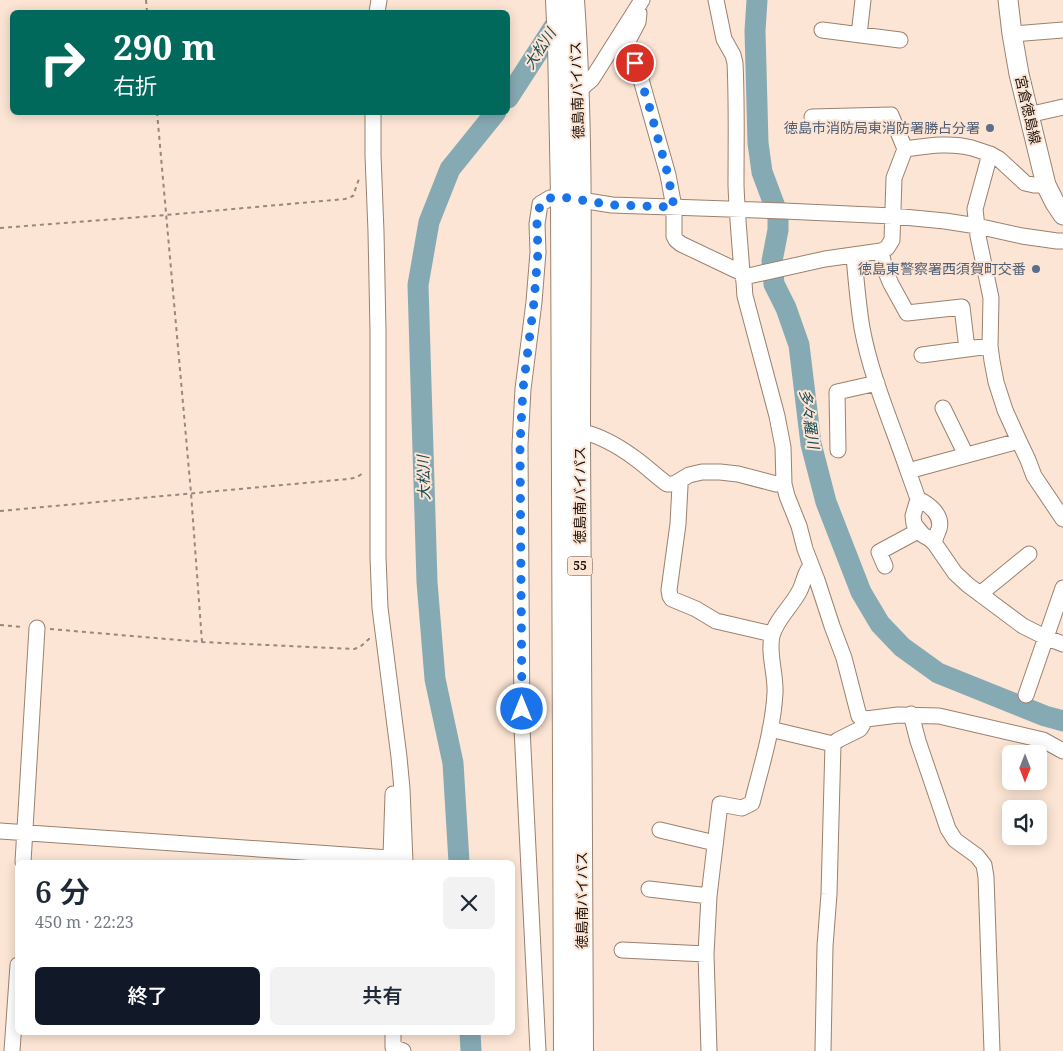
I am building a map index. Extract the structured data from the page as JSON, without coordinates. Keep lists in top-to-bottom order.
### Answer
{
  "streets": {
    "highway": ["徳島南バイパス", "55"],
    "main road": ["宮倉徳島線"]
  },
  "water": ["大松川", "多々羅川"],
  "places": ["徳島市消防局東消防署勝占分署", "徳島東警察署西須賀町交番"],
  "north": "bottom",
  "page": {
    "turn": ["290 m", "右折"],
    "heading": ["6 分", "450 m · 22:23"],
    "buttons": ["終了", "共有"]
  }
}
